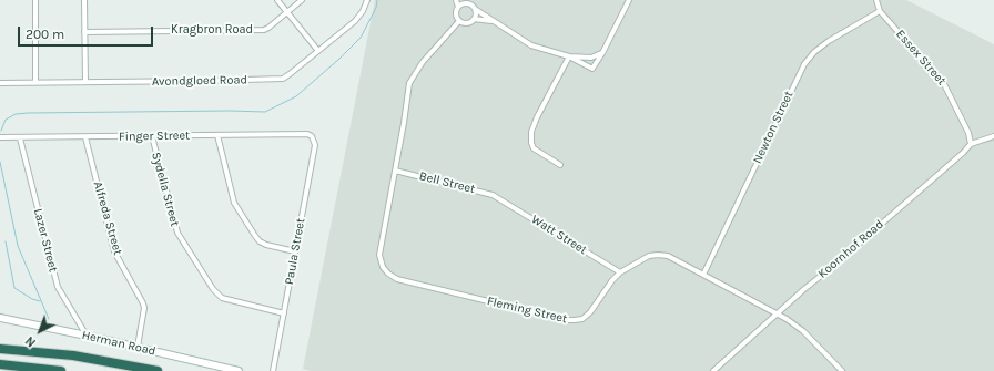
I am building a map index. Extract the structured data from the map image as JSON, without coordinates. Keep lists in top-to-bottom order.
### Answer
{
  "streets": {
    "main road": ["Herman Road"],
    "street": [
      "Kragbron Road",
      "Essex Street",
      "Avondgloed Road",
      "Newton Street",
      "Finger Street",
      "Bell Street",
      "Sydella Street",
      "Alfreda Street",
      "Watt Street",
      "Lazer Street",
      "Koornhof Road",
      "Paula Street",
      "Fleming Street"
    ]
  },
  "crossings": [
    ["Essex Street", "Newton Street"],
    ["Essex Street", "Koornhof Road"],
    ["Newton Street", "Fleming Street"],
    ["Finger Street", "Sydella Street"],
    ["Finger Street", "Alfreda Street"],
    ["Finger Street", "Lazer Street"],
    ["Finger Street", "Paula Street"],
    ["Bell Street", "Watt Street"],
    ["Bell Street", "Fleming Street"],
    ["Sydella Street", "Paula Street"],
    ["Alfreda Street", "Herman Road"],
    ["Watt Street", "Fleming Street"],
    ["Lazer Street", "Herman Road"],
    ["Koornhof Road", "Fleming Street"]
  ],
  "scale_bar": "200 m",
  "north": "bottom left"
}
